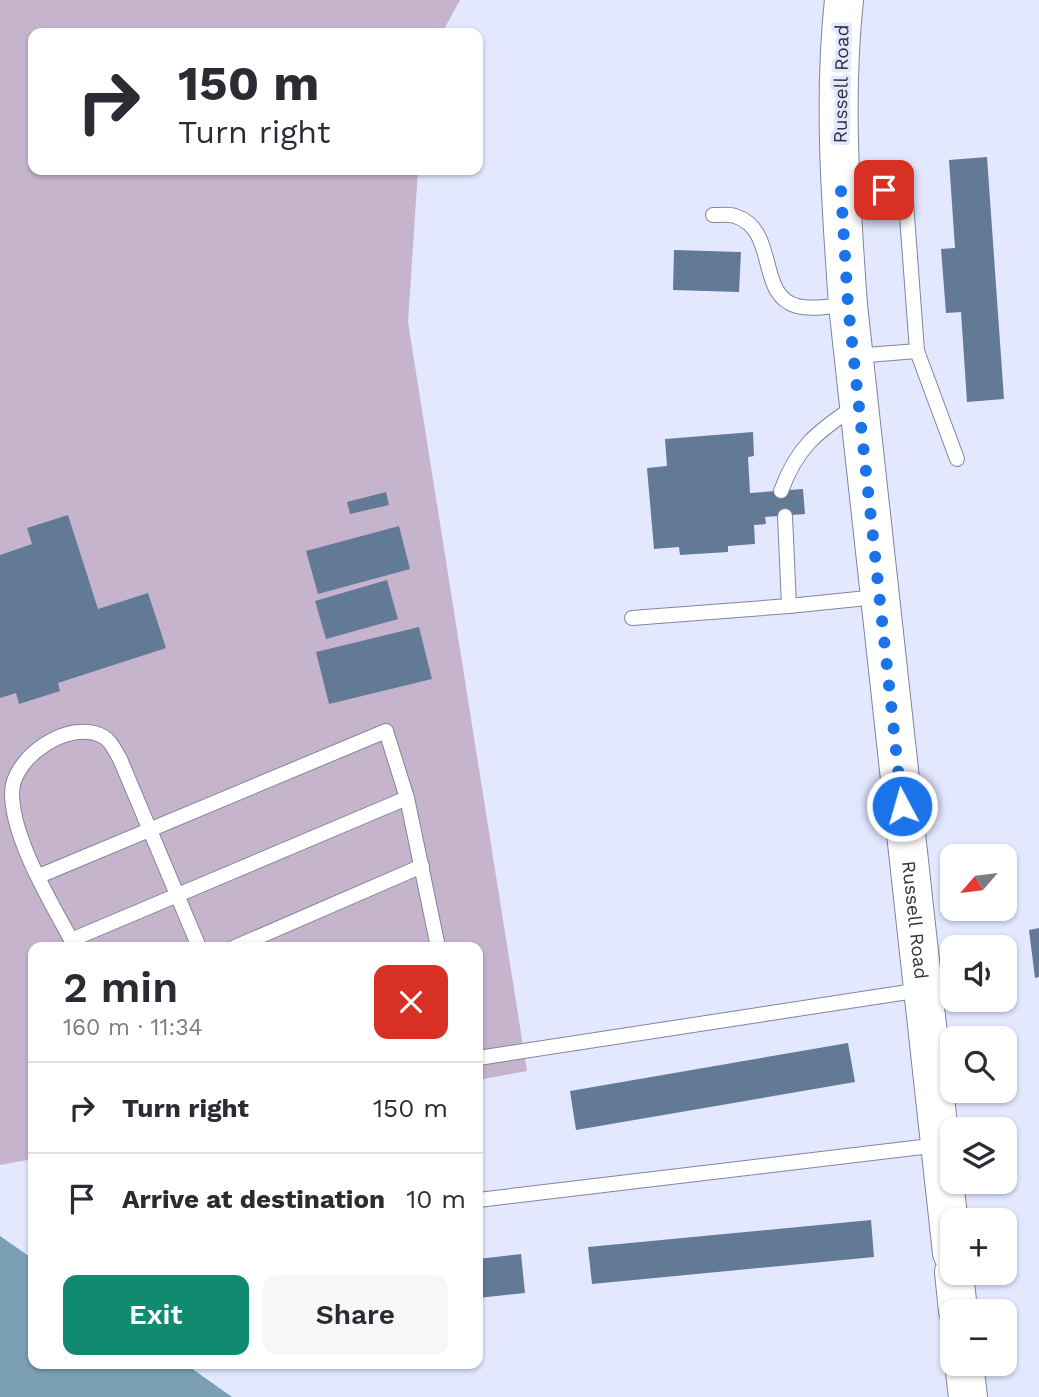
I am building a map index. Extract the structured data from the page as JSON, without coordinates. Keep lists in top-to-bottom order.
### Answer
{
  "streets": {
    "main road": ["Russell Road"]
  },
  "north": "bottom left",
  "page": {
    "turn": ["150 m", "Turn right"],
    "map_buttons": ["+", "−"],
    "heading": ["2 min", "160 m · 11:34"],
    "list": [
      {
        "name": "Turn right",
        "value": "150 m"
      },
      {
        "name": "Arrive at destination",
        "value": "10 m"
      }
    ],
    "buttons": ["Exit", "Share"]
  }
}
